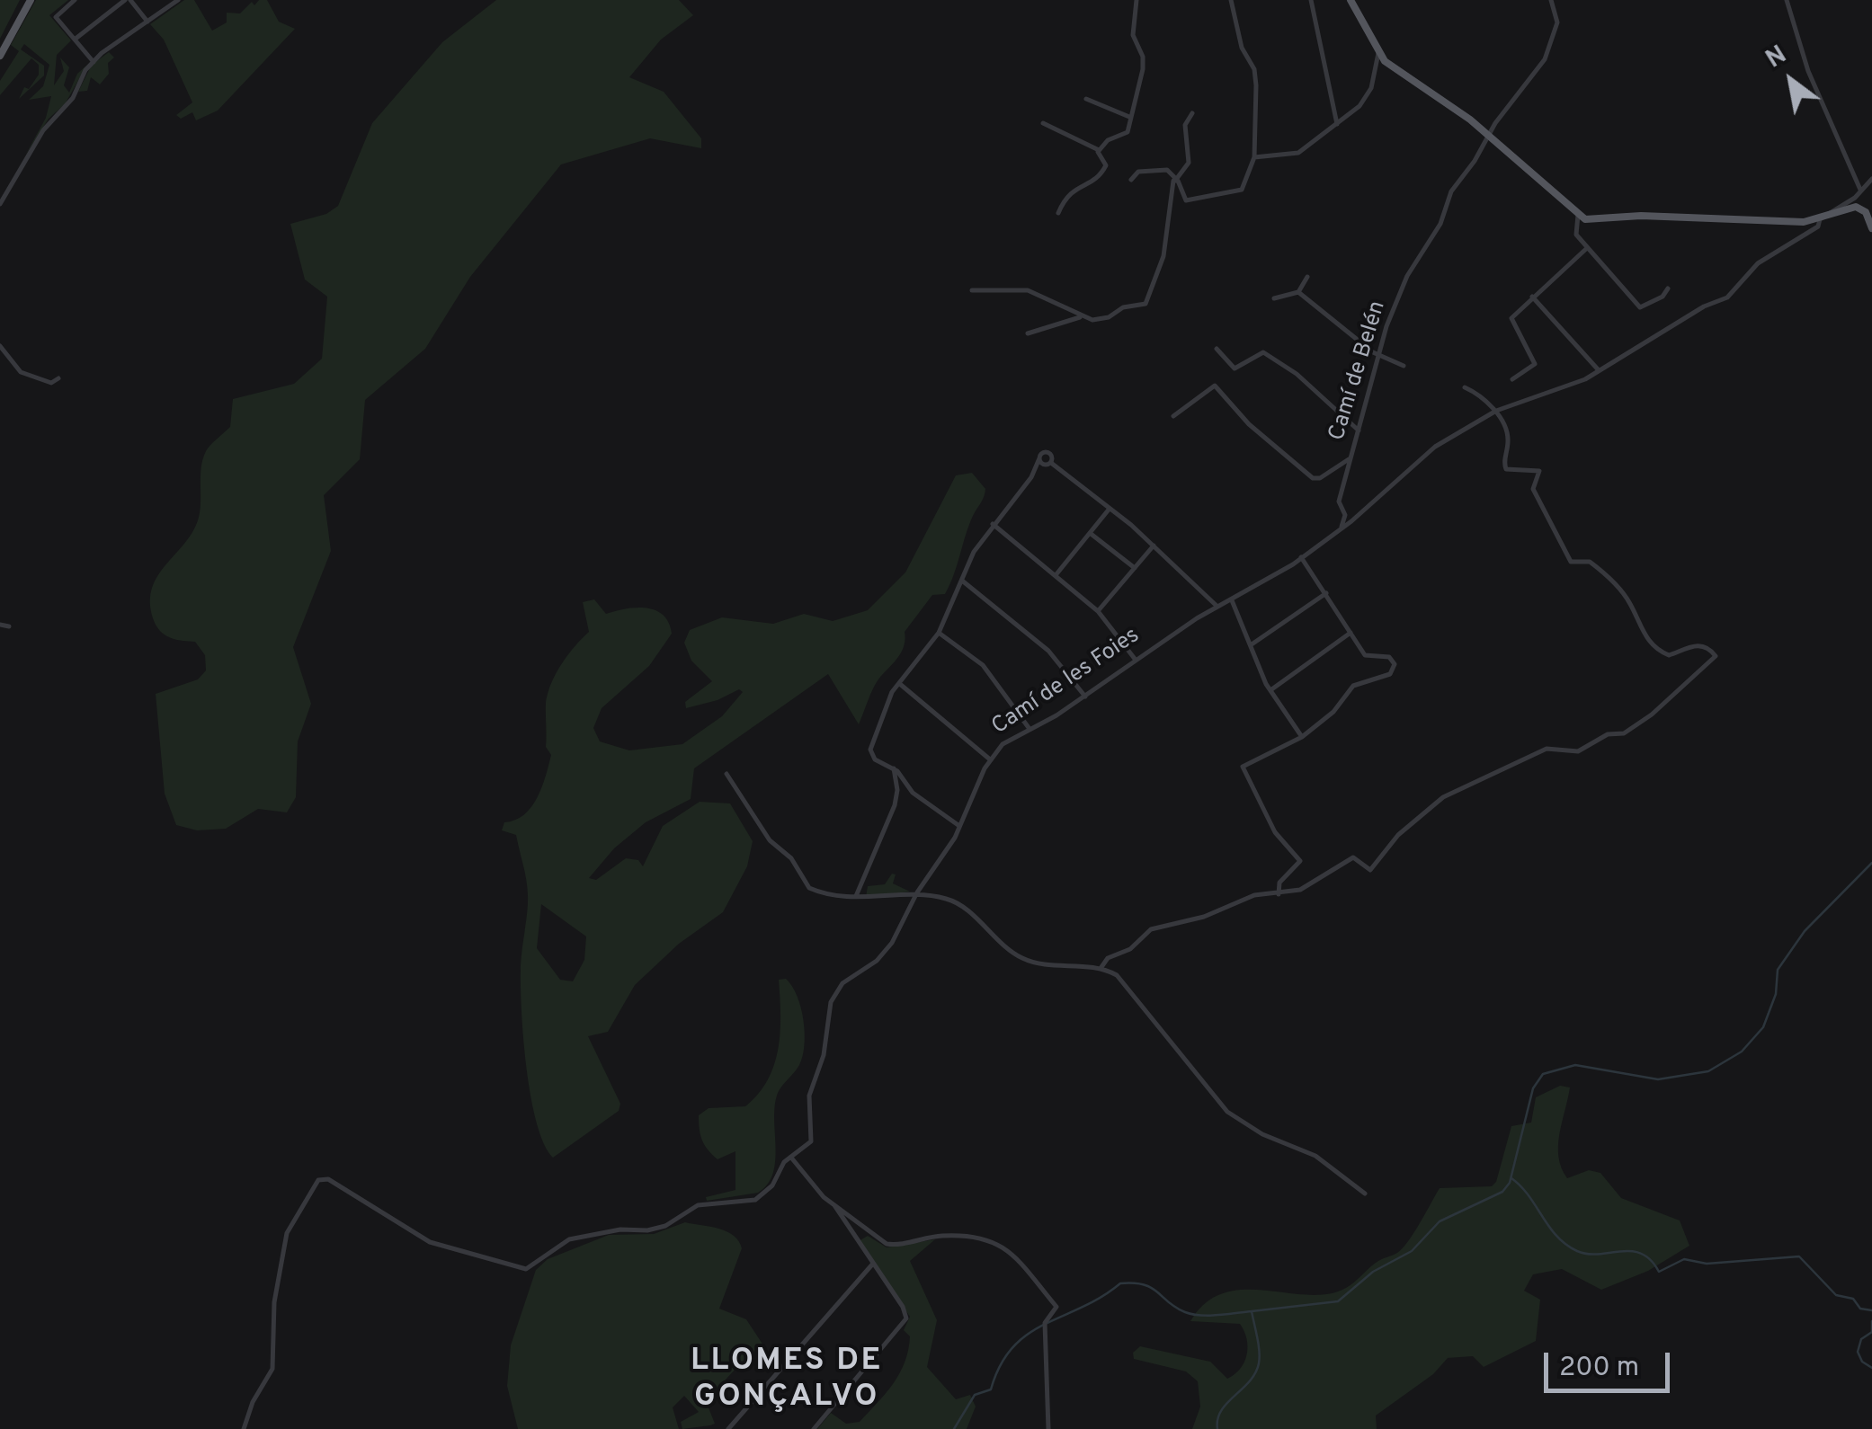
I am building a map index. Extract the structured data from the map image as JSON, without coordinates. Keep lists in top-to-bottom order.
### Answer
{
  "streets": {
    "street": ["Camí de Belén", "Camí de les Foies"]
  },
  "crossings": [
    ["Camí de Belén", "Camí de les Foies"]
  ],
  "districts": ["LLOMES DE GONÇALVO"],
  "scale_bar": "200 m",
  "north": "top left"
}
